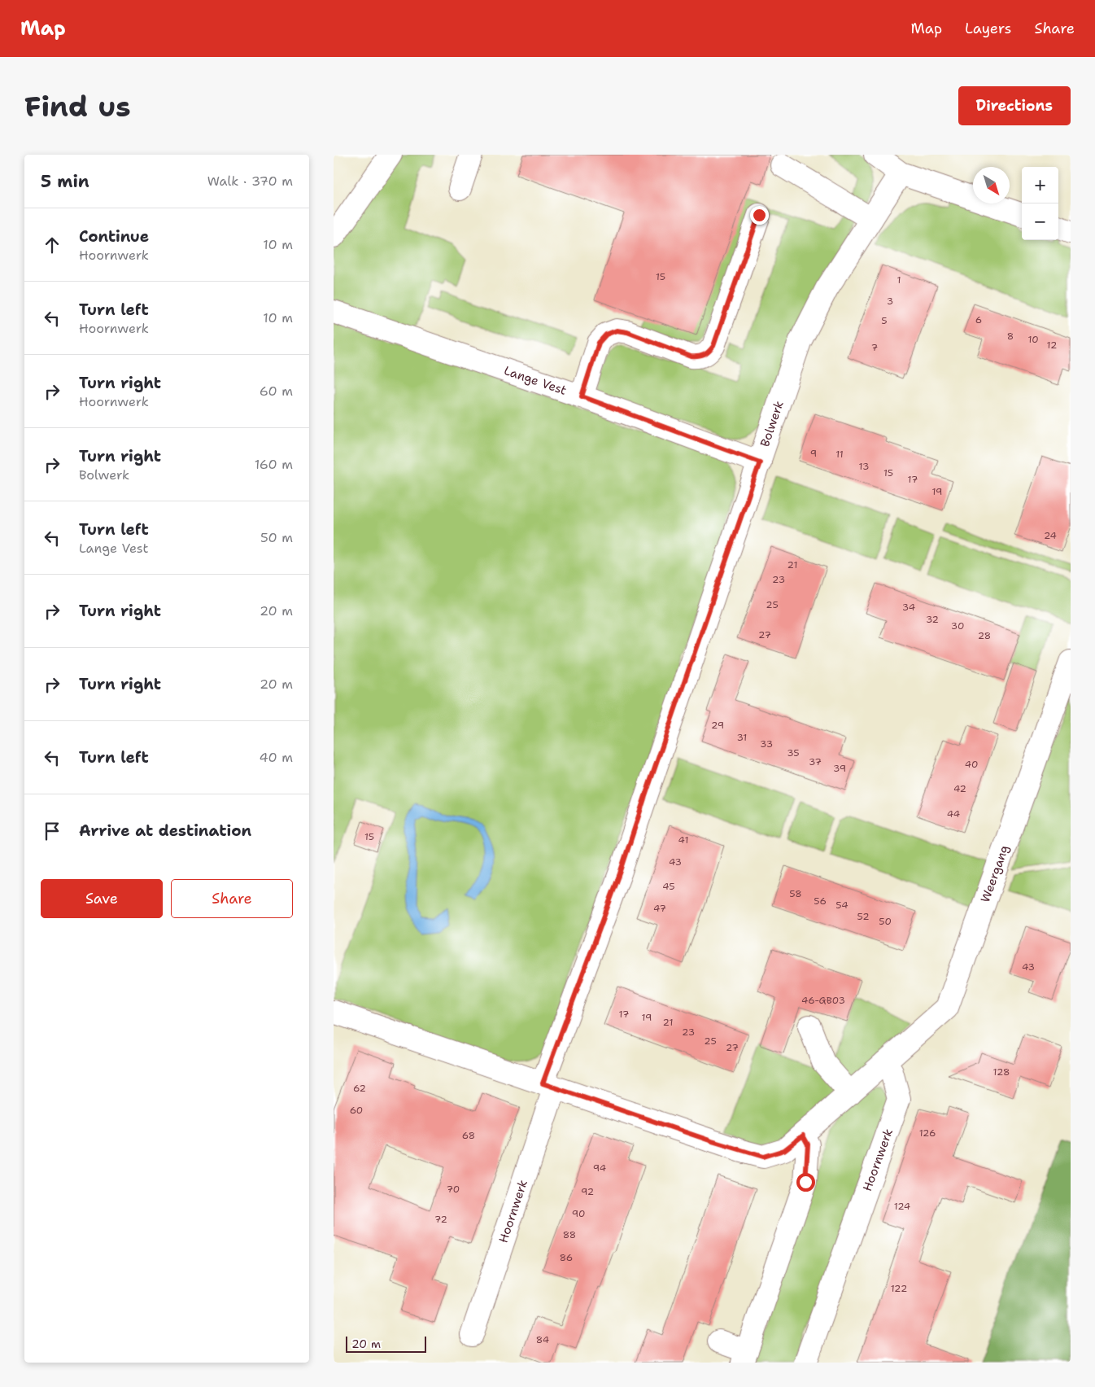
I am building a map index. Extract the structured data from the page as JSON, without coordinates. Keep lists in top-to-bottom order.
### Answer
{
  "streets": {
    "street": [
      "Lange Vest",
      "Bolwerk",
      "Weergang",
      "Hoornwerk"
    ]
  },
  "crossings": [
    ["Lange Vest", "Bolwerk"],
    ["Bolwerk", "Hoornwerk"],
    ["Weergang", "Hoornwerk"]
  ],
  "house_numbers": [
    "15",
    "1",
    "3",
    "6",
    "5",
    "8",
    "10",
    "12",
    "7",
    "9",
    "11",
    "13",
    "15",
    "17",
    "19",
    "24",
    "21",
    "23",
    "25",
    "34",
    "32",
    "30",
    "27",
    "28",
    "29",
    "31",
    "33",
    "35",
    "37",
    "40",
    "39",
    "42",
    "44",
    "15",
    "41",
    "43",
    "45",
    "58",
    "56",
    "54",
    "47",
    "52",
    "50",
    "43",
    "46-GB03",
    "17",
    "19",
    "21",
    "23",
    "25",
    "27",
    "128",
    "62",
    "60",
    "126",
    "68",
    "94",
    "70",
    "92",
    "124",
    "90",
    "72",
    "88",
    "86",
    "122",
    "84"
  ],
  "scale_bar": "20 m",
  "north": "bottom right",
  "page": {
    "header": "Map",
    "nav": ["Map", "Layers", "Share"],
    "buttons": [
      "Directions",
      ["Save", "Share"]
    ],
    "title": "Find us",
    "heading": ["5 min", "Walk · 370 m"],
    "map_buttons": ["+", "−"],
    "list": [
      ["Continue", "Hoornwerk", "10 m"],
      ["Turn left", "Hoornwerk", "10 m"],
      ["Turn right", "Hoornwerk", "60 m"],
      ["Turn right", "Bolwerk", "160 m"],
      ["Turn left", "Lange Vest", "50 m"],
      ["Turn right", "20 m"],
      ["Turn right", "20 m"],
      ["Turn left", "40 m"],
      "Arrive at destination"
    ],
    "scale": "20 m"
  }
}
